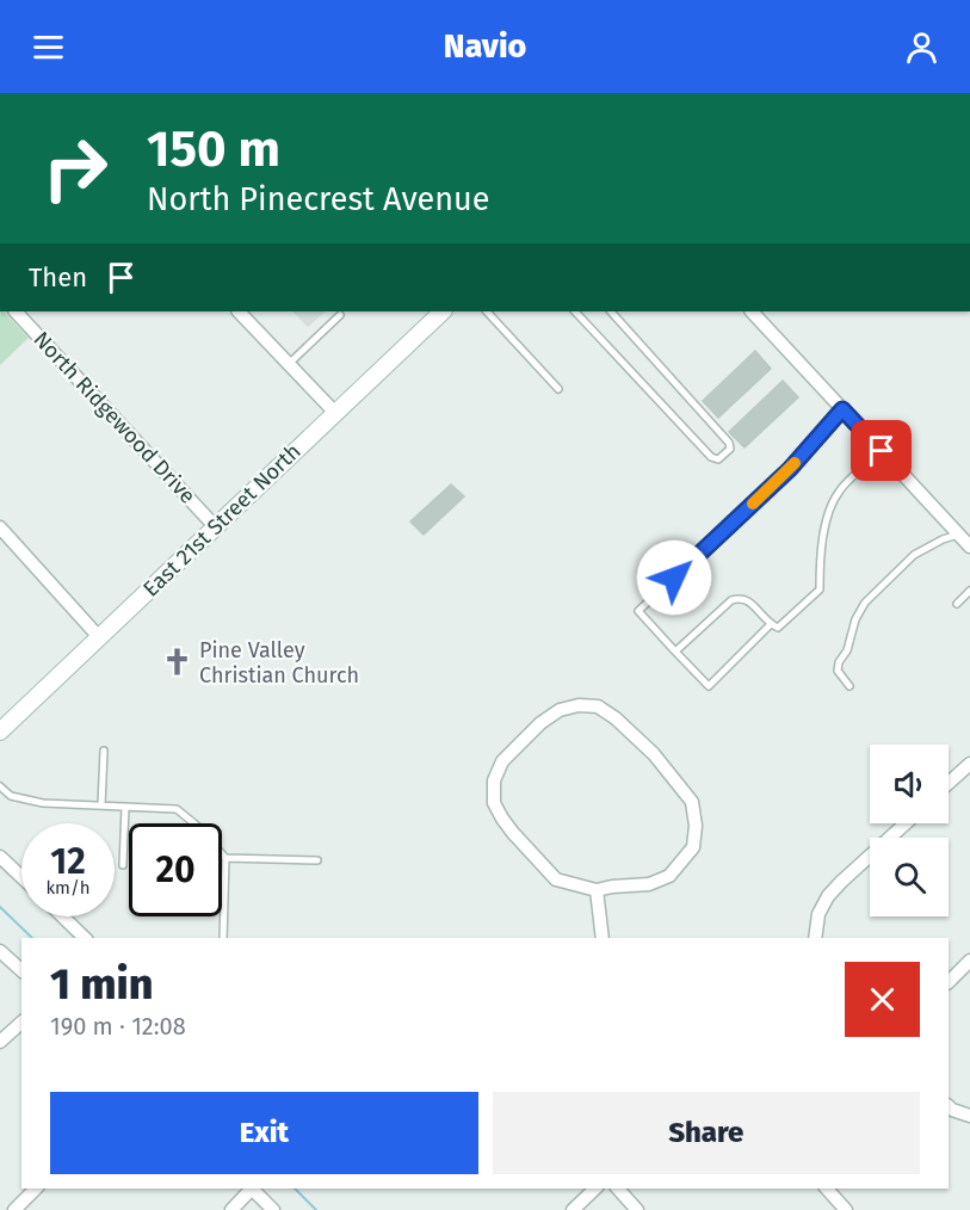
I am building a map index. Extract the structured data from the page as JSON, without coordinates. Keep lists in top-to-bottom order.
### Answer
{
  "streets": {
    "main road": ["East 21st Street North"],
    "street": ["North Ridgewood Drive"]
  },
  "crossings": [
    ["North Ridgewood Drive", "East 21st Street North"]
  ],
  "places": {
    "church": ["Pine Valley Christian Church"]
  },
  "page": {
    "header": "Navio",
    "turn": ["150 m", "North Pinecrest Avenue"],
    "then": "Then",
    "speed": "12 km/h",
    "limit": "20",
    "heading": ["1 min", "190 m · 12:08"],
    "buttons": ["Exit", "Share"]
  }
}
